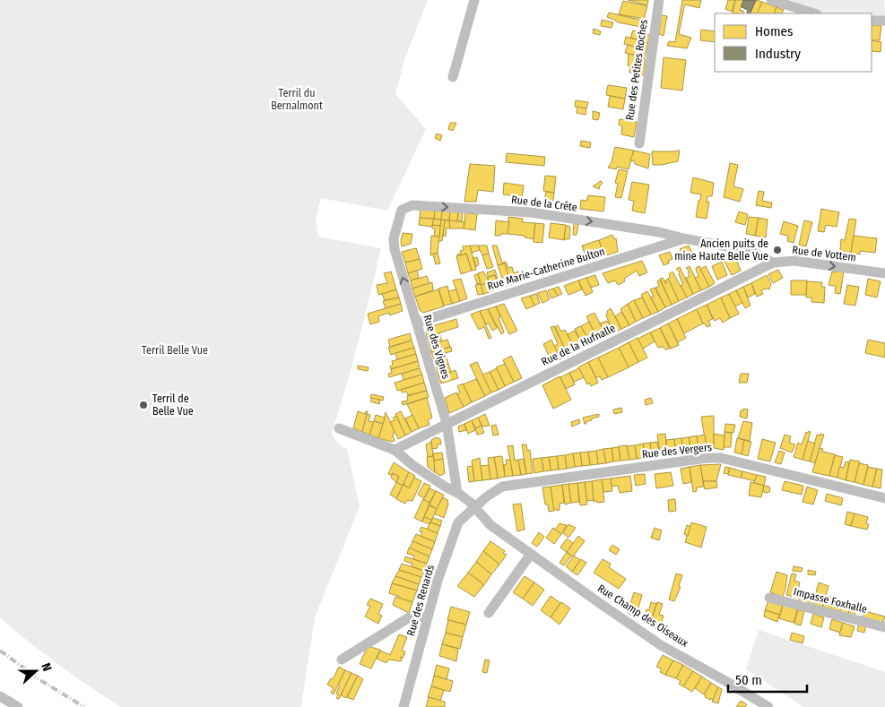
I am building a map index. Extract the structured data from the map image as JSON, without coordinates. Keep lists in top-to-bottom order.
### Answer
{
  "streets": {
    "street": [
      "Rue des Petites Roches",
      "Rue de la Crête",
      "Rue de Vottem",
      "Rue Marie-Catherine Bulton",
      "Rue de la Hufnalle",
      "Rue des Vignes",
      "Rue des Vergers",
      "Rue des Renards",
      "Impasse Foxhalle",
      "Rue Champ des Oiseaux"
    ]
  },
  "crossings": [
    ["Rue de la Crête", "Rue Marie-Catherine Bulton"],
    ["Rue de la Crête", "Rue des Vignes"],
    ["Rue de Vottem", "Rue de la Hufnalle"],
    ["Rue Marie-Catherine Bulton", "Rue des Vignes"],
    ["Rue de la Hufnalle", "Rue des Vignes"],
    ["Rue de la Hufnalle", "Rue Champ des Oiseaux"],
    ["Rue des Vignes", "Rue Champ des Oiseaux"],
    ["Rue des Vergers", "Rue des Renards"],
    ["Rue des Vergers", "Rue Champ des Oiseaux"],
    ["Rue des Renards", "Rue Champ des Oiseaux"]
  ],
  "one_way": ["Rue de la Crête", "Rue de Vottem", "Rue des Vignes"],
  "parks": ["Terril du Bernalmont", "Terril Belle Vue"],
  "places": ["Ancien puits de mine Haute Belle Vue", "Terril de Belle Vue"],
  "legend": ["Homes", "Industry"],
  "scale_bar": "50 m",
  "north": "right"
}
